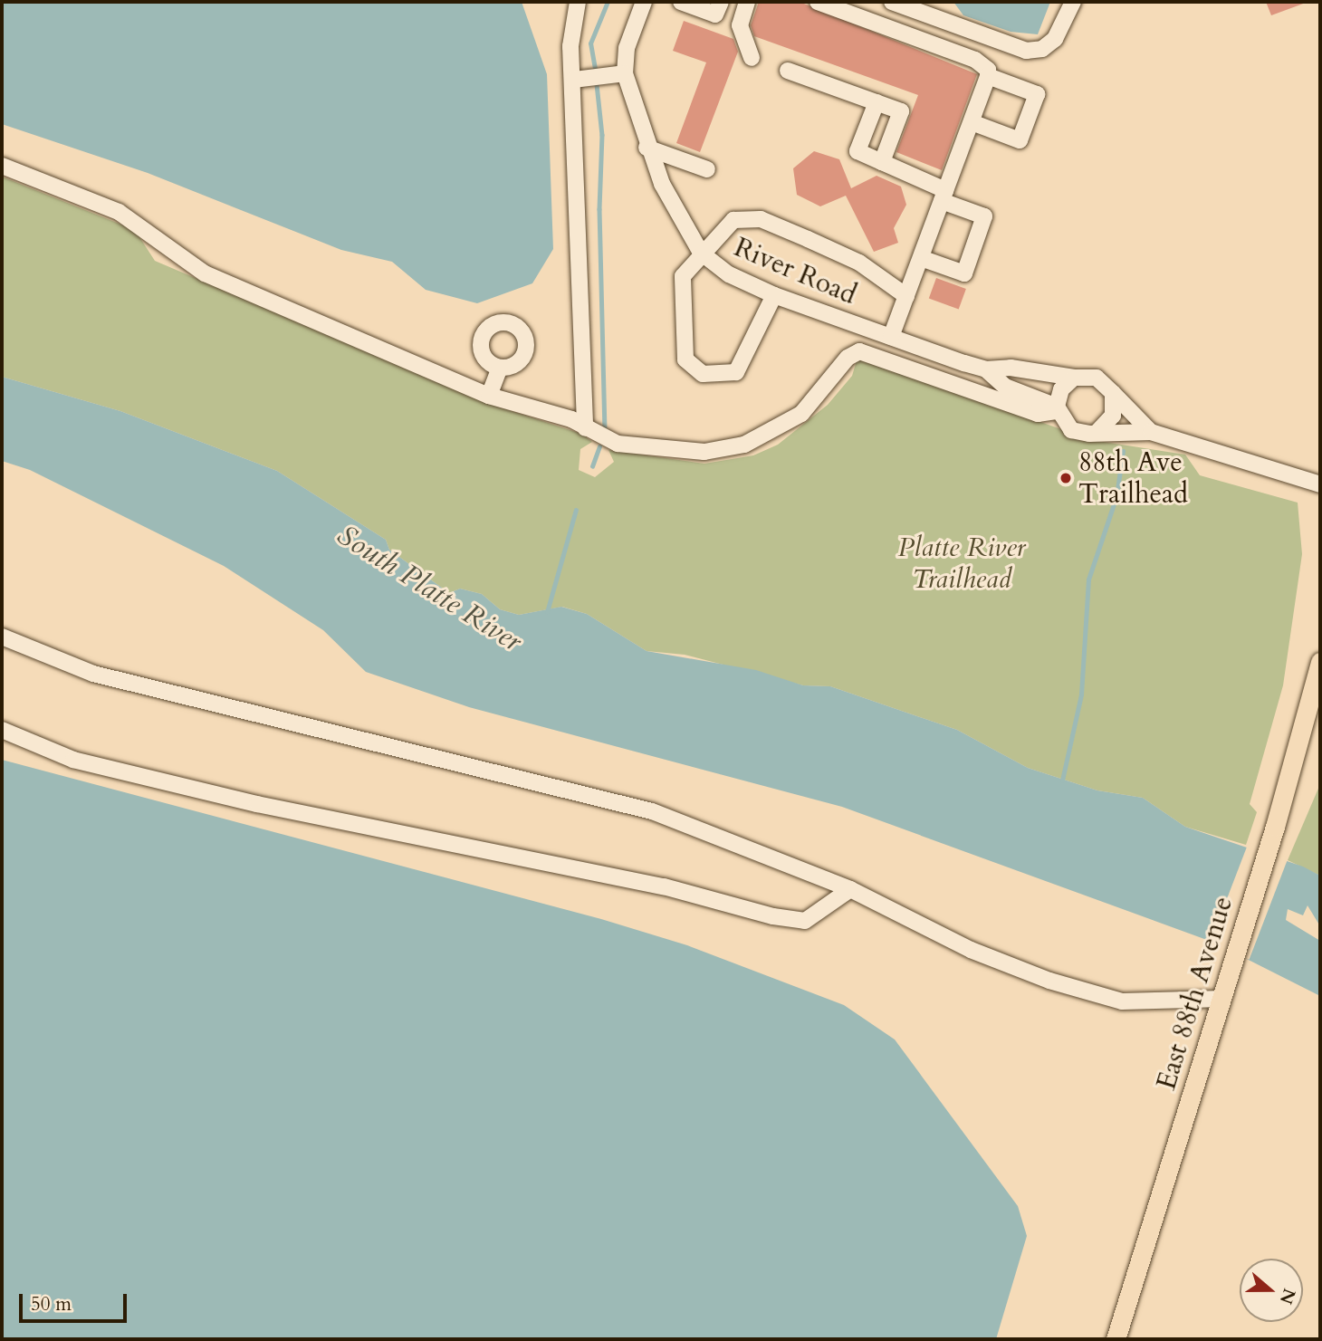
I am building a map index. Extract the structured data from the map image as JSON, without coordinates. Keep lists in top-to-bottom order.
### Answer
{
  "streets": {
    "main road": ["East 88th Avenue"],
    "street": ["River Road"]
  },
  "water": ["South Platte River"],
  "parks": ["Platte River Trailhead"],
  "places": ["88th Ave Trailhead"],
  "scale_bar": "50 m",
  "north": "right"
}
